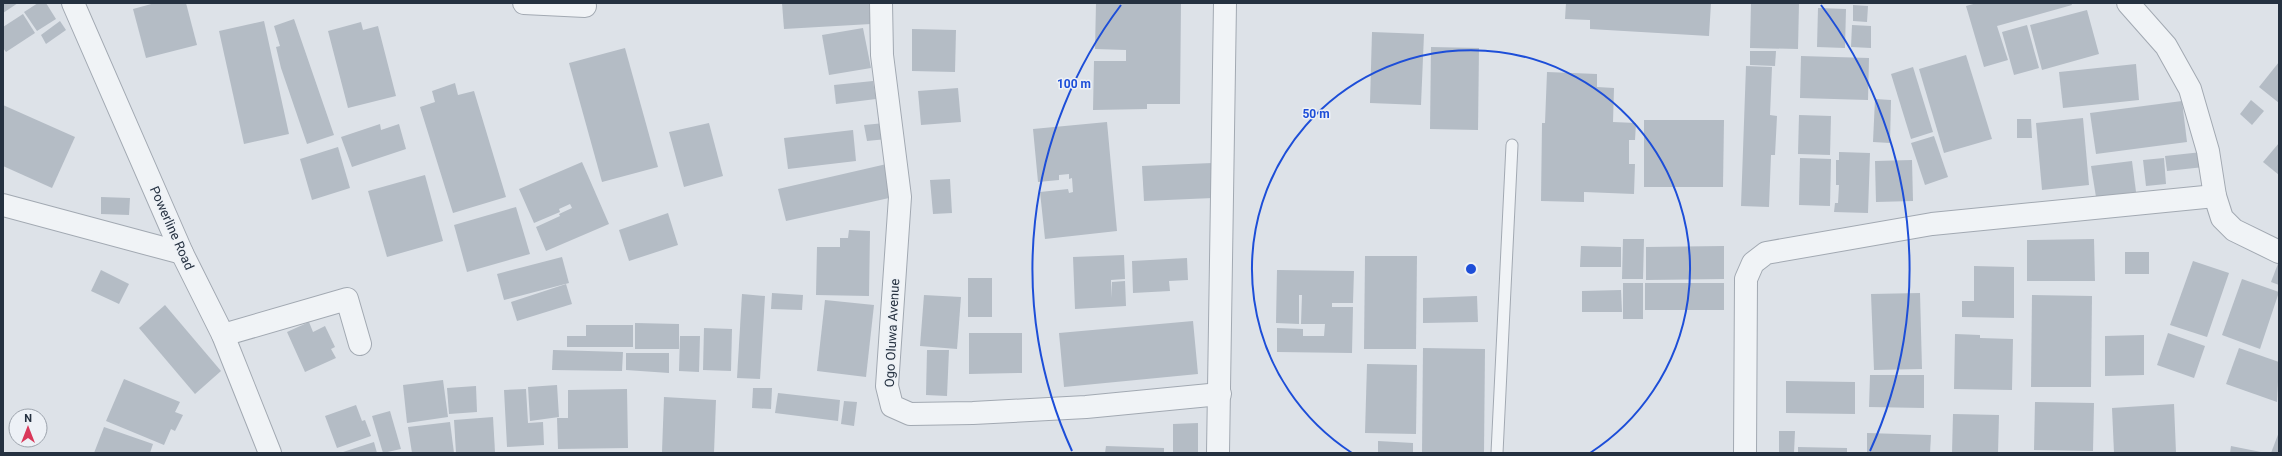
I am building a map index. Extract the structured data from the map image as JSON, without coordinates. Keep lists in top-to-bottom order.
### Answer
{
  "streets": {
    "street": ["Powerline Road", "Ogo Oluwa Avenue"]
  },
  "north": "top",
  "rings": ["100 m", "50 m"]
}
